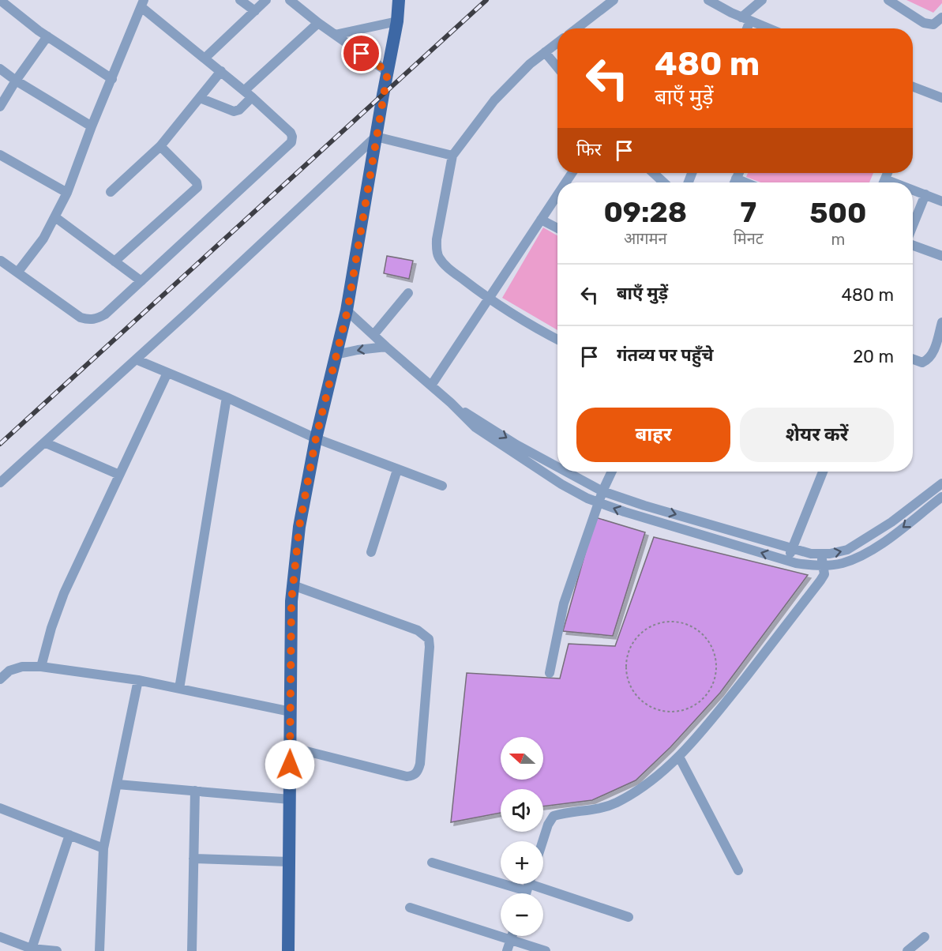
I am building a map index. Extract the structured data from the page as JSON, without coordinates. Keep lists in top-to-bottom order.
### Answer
{
  "north": "left",
  "page": {
    "turn": ["480 m", "बाएँ मुड़ें"],
    "then": "फिर",
    "eta": [
      "09:28",
      "आगमन",
      "7",
      "मिनट",
      "500",
      "m"
    ],
    "list": [
      {
        "name": "बाएँ मुड़ें",
        "value": "480 m"
      },
      {
        "name": "गंतव्य पर पहुँचे",
        "value": "20 m"
      }
    ],
    "buttons": ["बाहर", "शेयर करें"],
    "map_buttons": ["+", "−"]
  }
}
